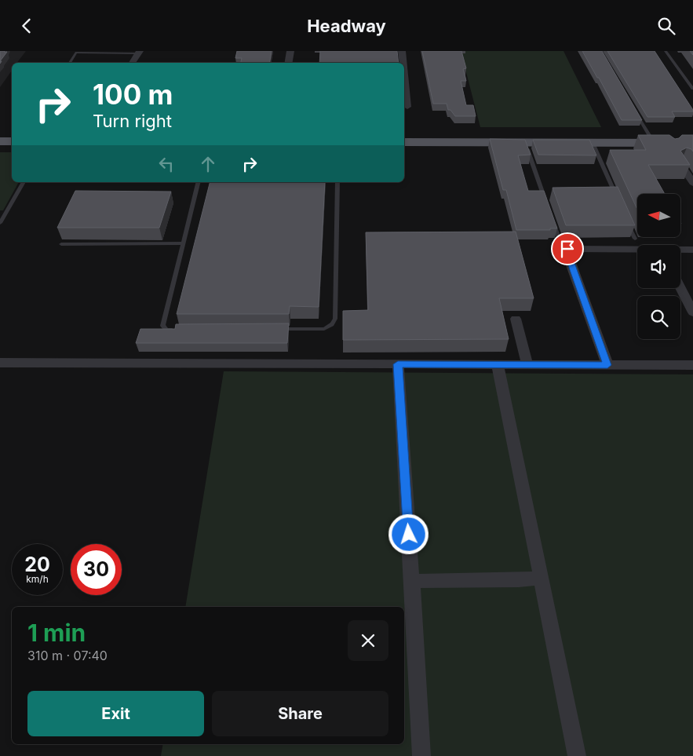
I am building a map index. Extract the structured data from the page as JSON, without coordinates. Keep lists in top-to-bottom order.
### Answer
{
  "north": "left",
  "page": {
    "header": "Headway",
    "turn": ["100 m", "Turn right"],
    "speed": "20 km/h",
    "limit": "30",
    "heading": ["1 min", "310 m · 07:40"],
    "buttons": ["Exit", "Share"]
  }
}
